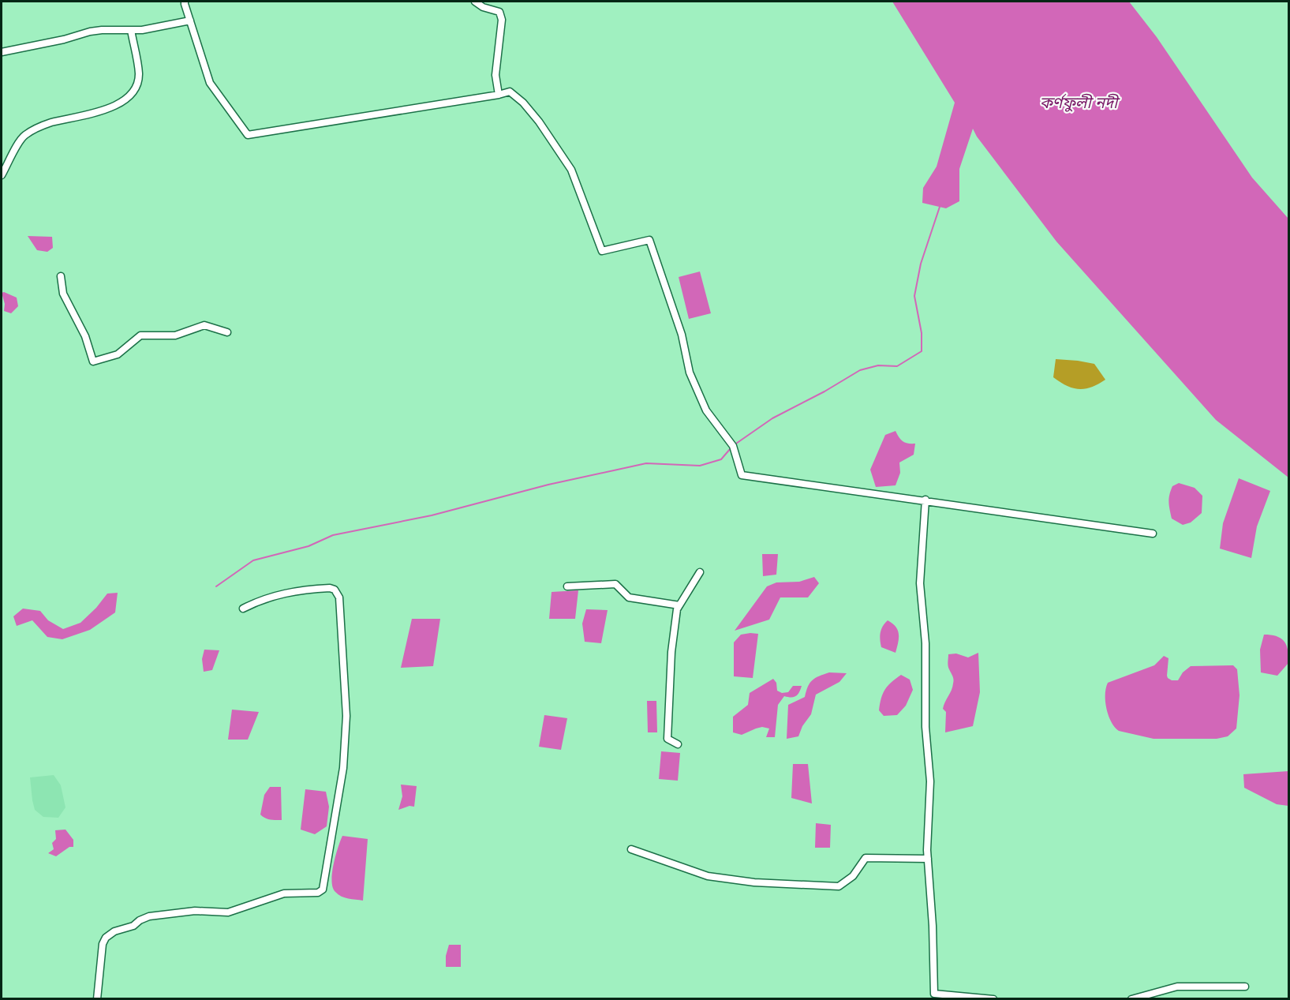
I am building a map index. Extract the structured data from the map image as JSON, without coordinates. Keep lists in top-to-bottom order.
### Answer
{
  "water": ["কর্ণফুলী নদী"]
}
